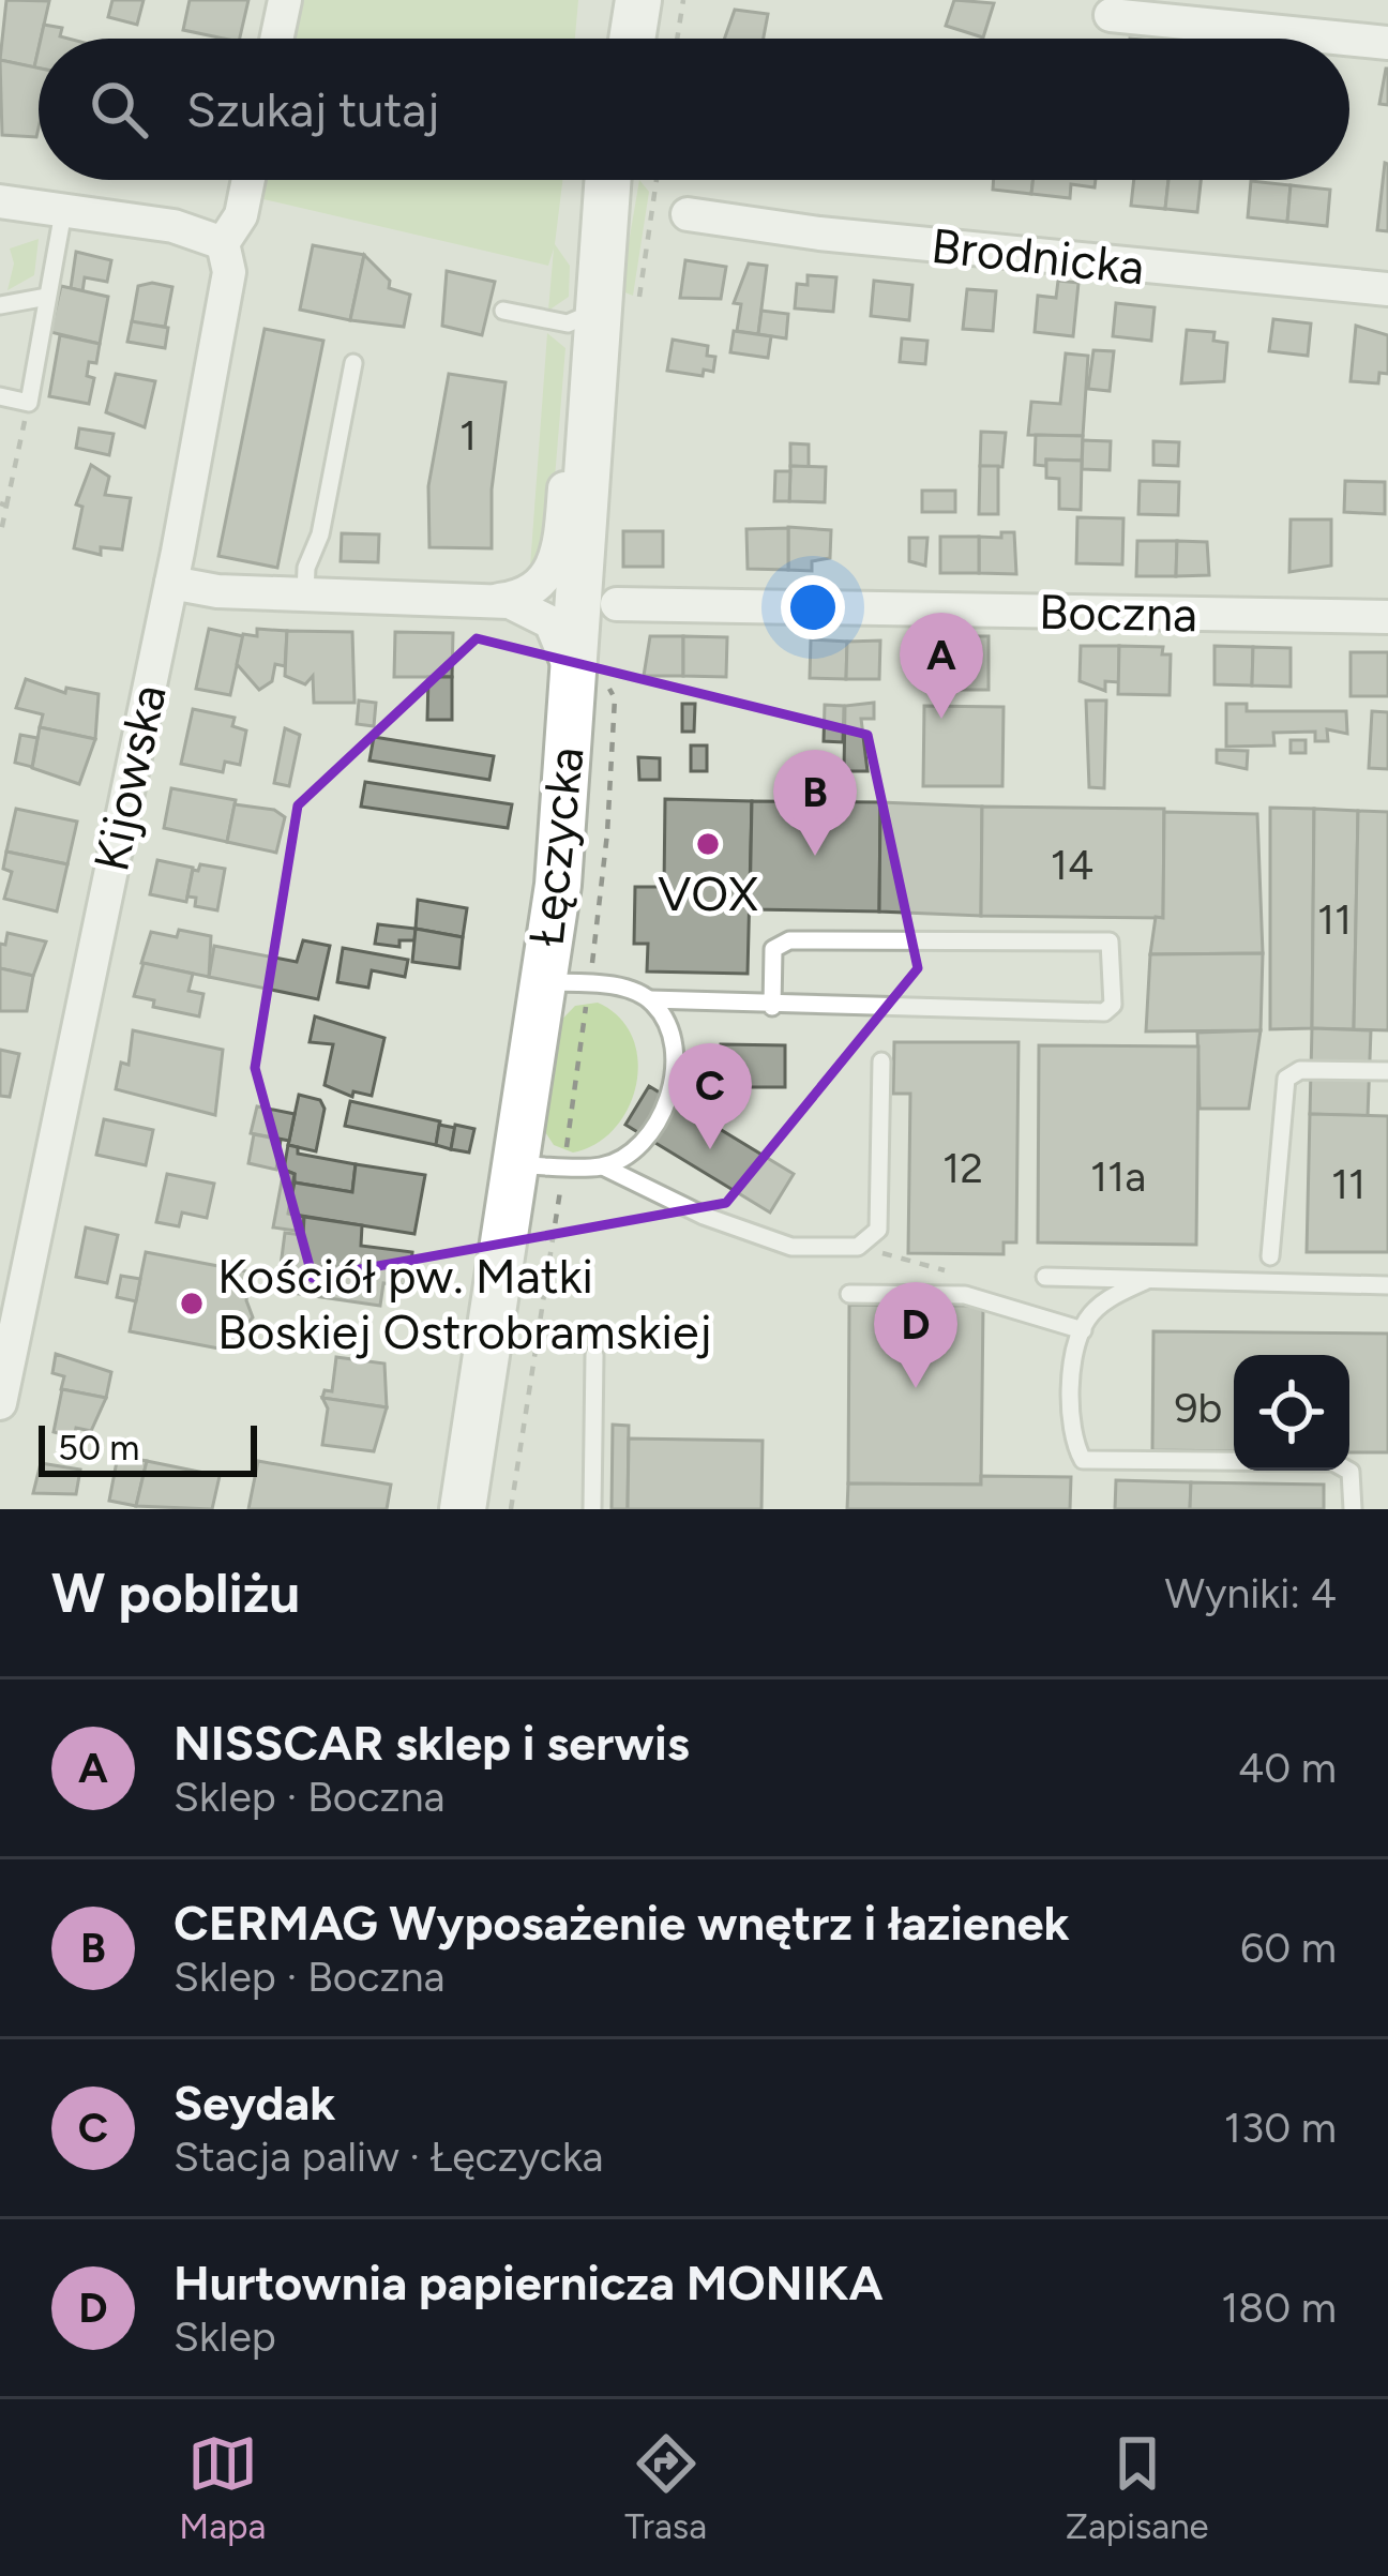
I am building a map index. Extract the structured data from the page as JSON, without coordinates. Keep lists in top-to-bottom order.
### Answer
{
  "streets": {
    "street": [
      "Brodnicka",
      "Boczna",
      "Kijowska",
      "Łęczycka"
    ]
  },
  "crossings": [
    ["Boczna", "Łęczycka"]
  ],
  "places": ["VOX", "Kościół pw. Matki Boskiej Ostrobramskiej"],
  "house_numbers": [
    "1",
    "14",
    "11",
    "12",
    "11a",
    "11",
    "9b"
  ],
  "scale_bar": "50 m",
  "page": {
    "search": "Szukaj tutaj",
    "pins": [
      "A",
      "B",
      "C",
      "D"
    ],
    "scale": "50 m",
    "heading": ["W pobliżu", "Wyniki: 4"],
    "list": [
      {
        "mark": "A",
        "name": "NISSCAR sklep i serwis",
        "note": "Sklep · Boczna",
        "value": "40 m"
      },
      {
        "mark": "B",
        "name": "CERMAG Wyposażenie wnętrz i łazienek",
        "note": "Sklep · Boczna",
        "value": "60 m"
      },
      {
        "mark": "C",
        "name": "Seydak",
        "note": "Stacja paliw · Łęczycka",
        "value": "130 m"
      },
      {
        "mark": "D",
        "name": "Hurtownia papiernicza MONIKA",
        "note": "Sklep",
        "value": "180 m"
      }
    ],
    "nav": ["Mapa", "Trasa", "Zapisane"]
  }
}
